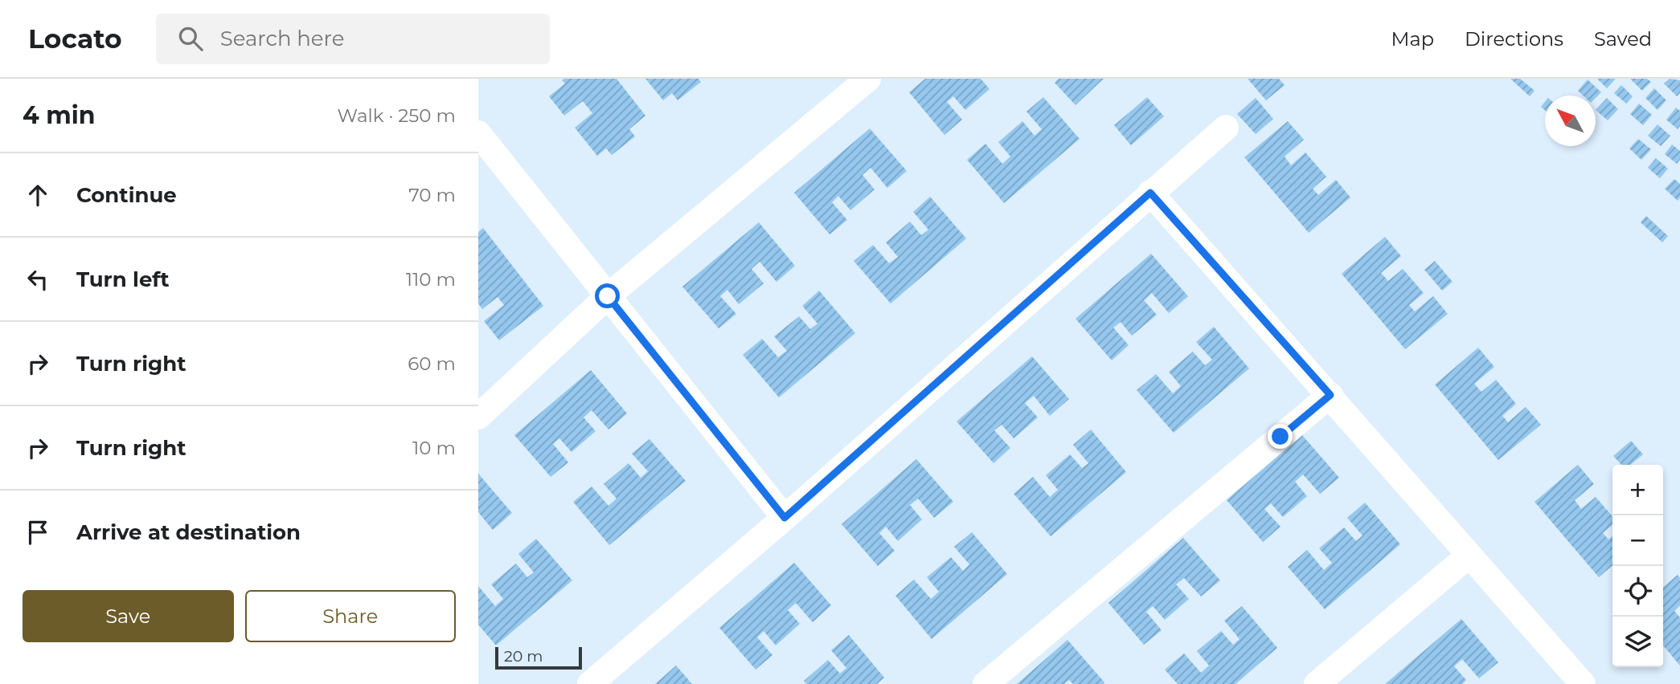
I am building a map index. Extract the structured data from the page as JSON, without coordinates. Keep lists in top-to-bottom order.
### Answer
{
  "scale_bar": "20 m",
  "north": "top left",
  "page": {
    "header": "Locato",
    "search": "Search here",
    "nav": ["Map", "Directions", "Saved"],
    "heading": ["4 min", "Walk · 250 m"],
    "list": [
      ["Continue", "70 m"],
      ["Turn left", "110 m"],
      ["Turn right", "60 m"],
      ["Turn right", "10 m"],
      "Arrive at destination"
    ],
    "map_buttons": ["+", "−"],
    "buttons": ["Save", "Share"],
    "scale": "20 m"
  }
}
